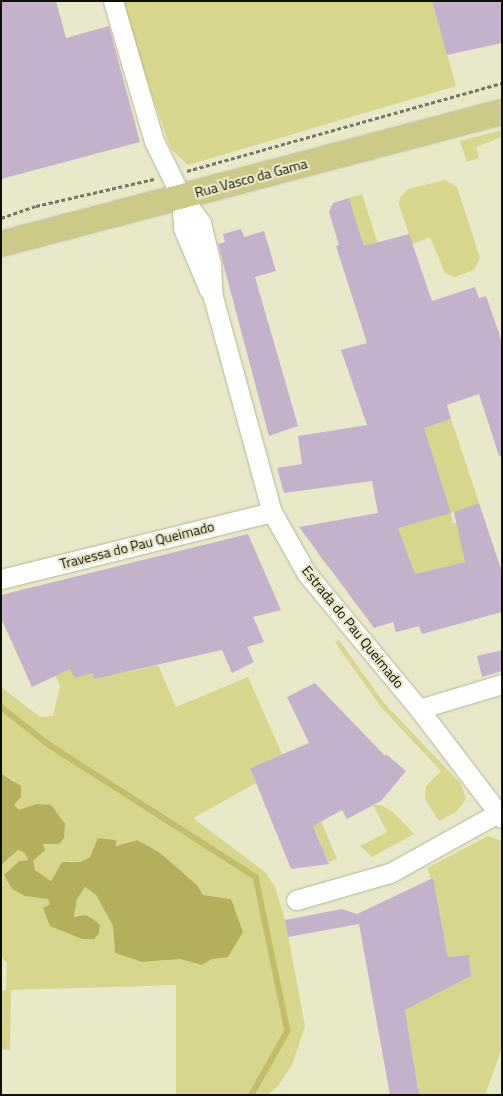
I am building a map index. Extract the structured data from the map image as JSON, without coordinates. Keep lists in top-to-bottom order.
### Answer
{
  "streets": {
    "main road": ["Rua Vasco da Gama"],
    "street": ["Travessa do Pau Queimado", "Estrada do Pau Queimado"]
  },
  "crossings": [
    ["Rua Vasco da Gama", "Estrada do Pau Queimado"],
    ["Travessa do Pau Queimado", "Estrada do Pau Queimado"]
  ]
}
